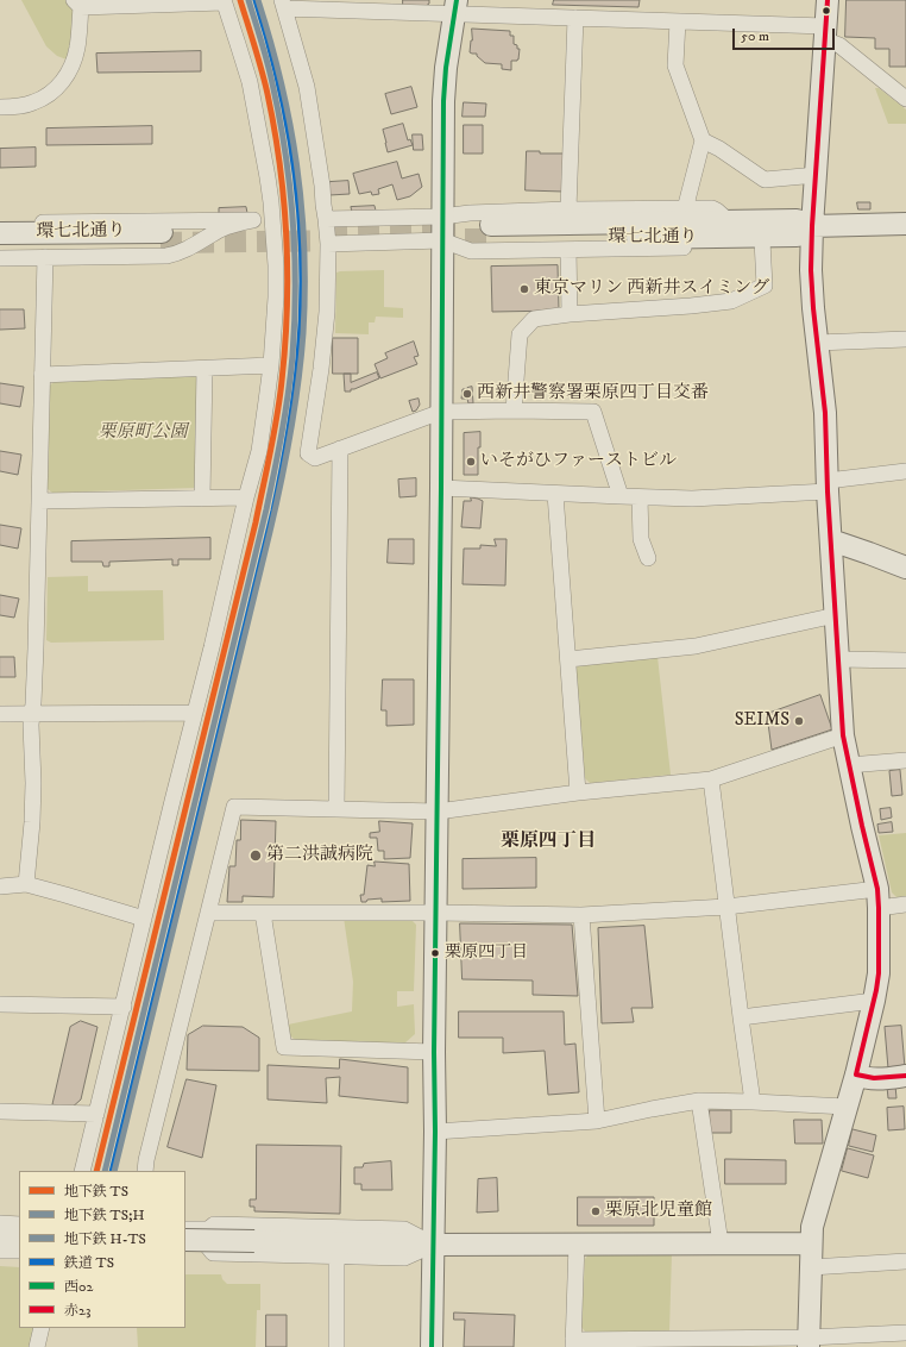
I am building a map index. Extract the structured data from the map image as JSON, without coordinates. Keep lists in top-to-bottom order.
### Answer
{
  "streets": {
    "street": ["環七北通り"]
  },
  "districts": ["栗原四丁目"],
  "parks": ["栗原町公園"],
  "places": [
    "東京マリン 西新井スイミング",
    "西新井警察署栗原四丁目交番",
    "いそがひファーストビル",
    "SEIMS",
    "第二洪誠病院",
    "栗原四丁目",
    "栗原北児童館"
  ],
  "lines": [
    "metro line TS",
    "metro line TS;H",
    "metro line H-TS",
    "rail line TS",
    "transit line 西02",
    "transit line 赤23"
  ],
  "legend": [
    "地下鉄 TS",
    "地下鉄 TS;H",
    "地下鉄 H-TS",
    "鉄道 TS",
    "西02",
    "赤23"
  ],
  "scale_bar": "50 m"
}
